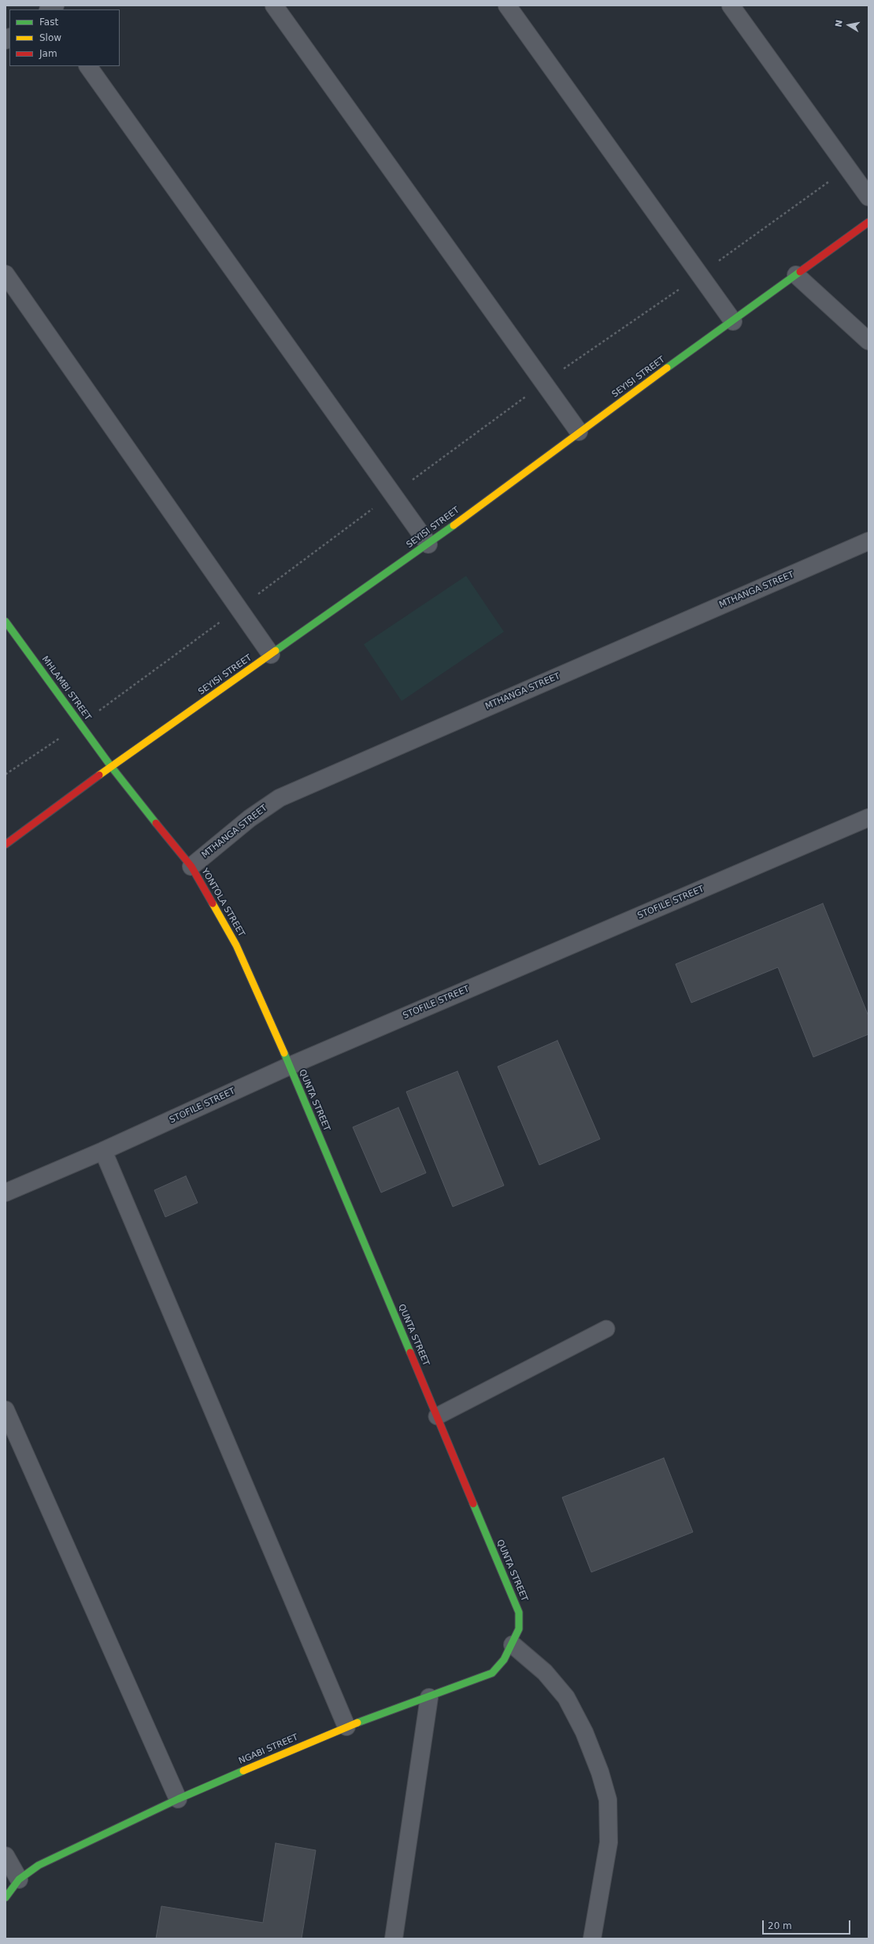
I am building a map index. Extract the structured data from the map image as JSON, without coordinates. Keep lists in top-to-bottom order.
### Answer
{
  "streets": {
    "street": [
      "SEYISI STREET",
      "MTHANGA STREET",
      "MHLAMBI STREET",
      "YONTOLA STREET",
      "STOFILE STREET",
      "QUNTA STREET",
      "NGABI STREET"
    ]
  },
  "crossings": [
    ["SEYISI STREET", "MHLAMBI STREET"],
    ["SEYISI STREET", "YONTOLA STREET"],
    ["MTHANGA STREET", "YONTOLA STREET"],
    ["MHLAMBI STREET", "YONTOLA STREET"],
    ["YONTOLA STREET", "STOFILE STREET"],
    ["YONTOLA STREET", "QUNTA STREET"],
    ["STOFILE STREET", "QUNTA STREET"],
    ["QUNTA STREET", "NGABI STREET"]
  ],
  "legend": ["Fast", "Slow", "Jam"],
  "scale_bar": "20 m",
  "north": "left"
}
